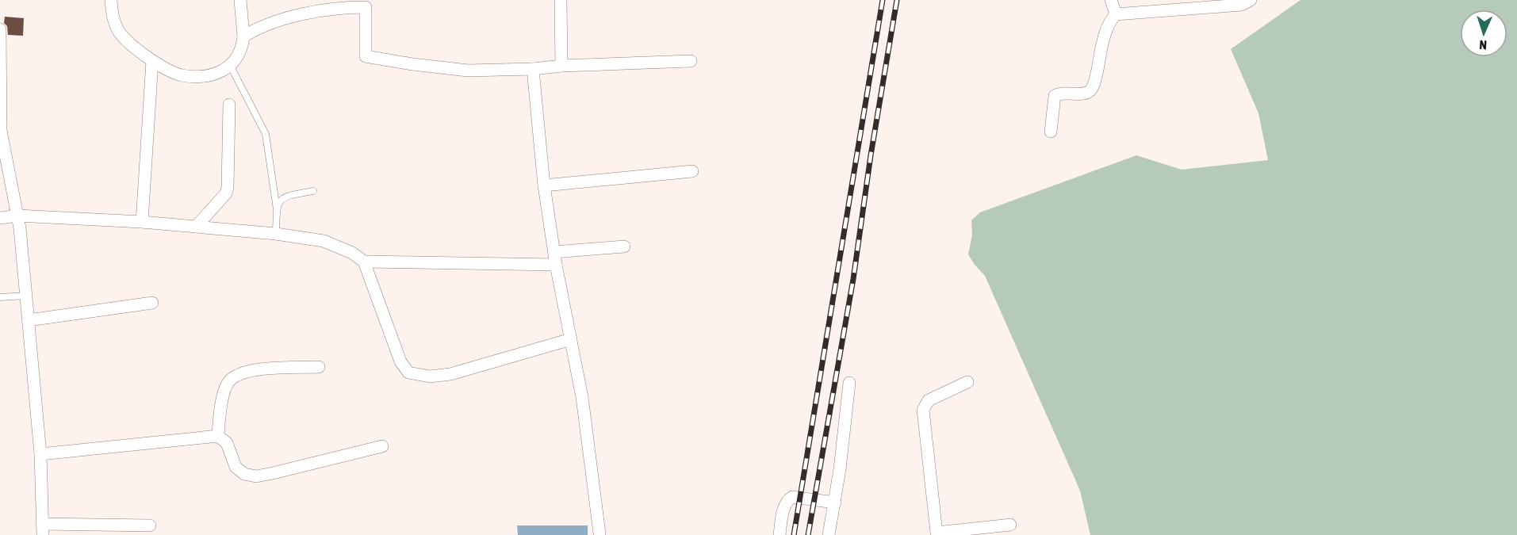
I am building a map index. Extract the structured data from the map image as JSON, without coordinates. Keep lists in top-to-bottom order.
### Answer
{
  "north": "bottom"
}
